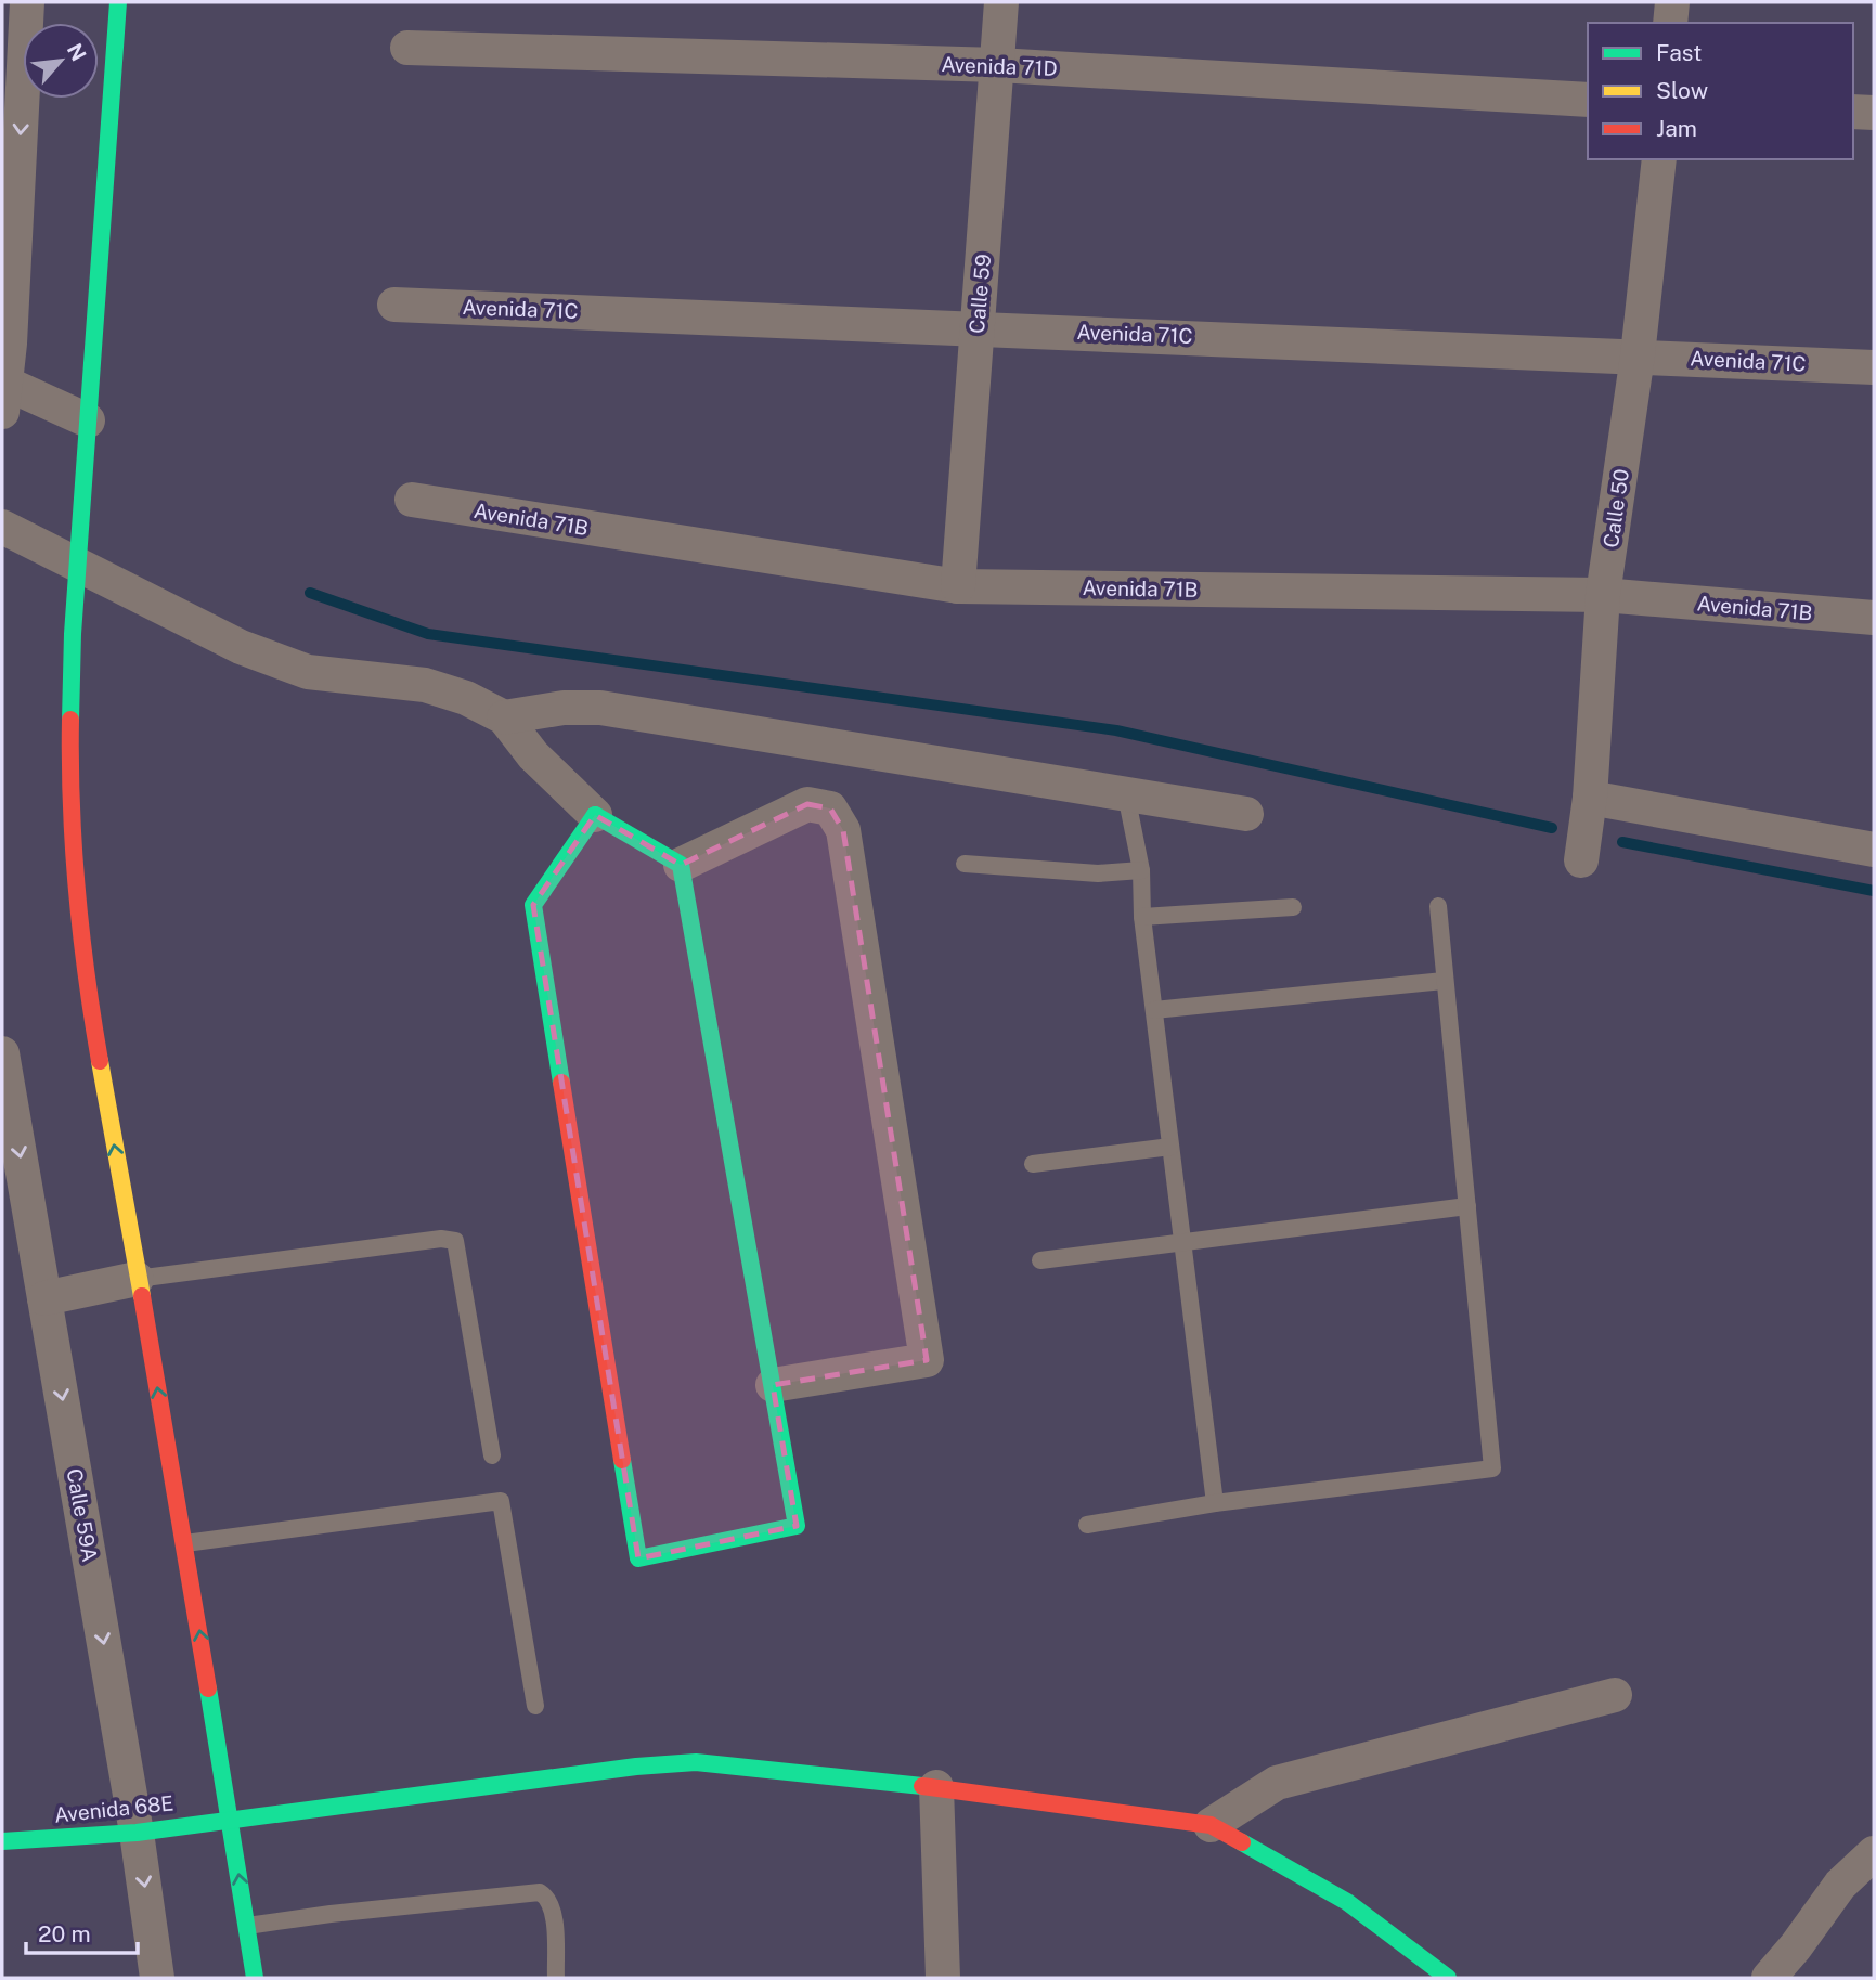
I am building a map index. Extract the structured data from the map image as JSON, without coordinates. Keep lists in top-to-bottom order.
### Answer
{
  "streets": {
    "street": [
      "Avenida 71D",
      "Calle 59",
      "Avenida 71C",
      "Calle 50",
      "Avenida 71B",
      "Calle 59A",
      "Avenida 68E"
    ]
  },
  "crossings": [
    ["Avenida 71D", "Calle 59"],
    ["Calle 59", "Avenida 71C"],
    ["Calle 59", "Avenida 71B"],
    ["Avenida 71C", "Calle 50"],
    ["Calle 50", "Avenida 71B"],
    ["Calle 59A", "Avenida 68E"]
  ],
  "legend": ["Fast", "Slow", "Jam"],
  "scale_bar": "20 m",
  "north": "top right"
}
